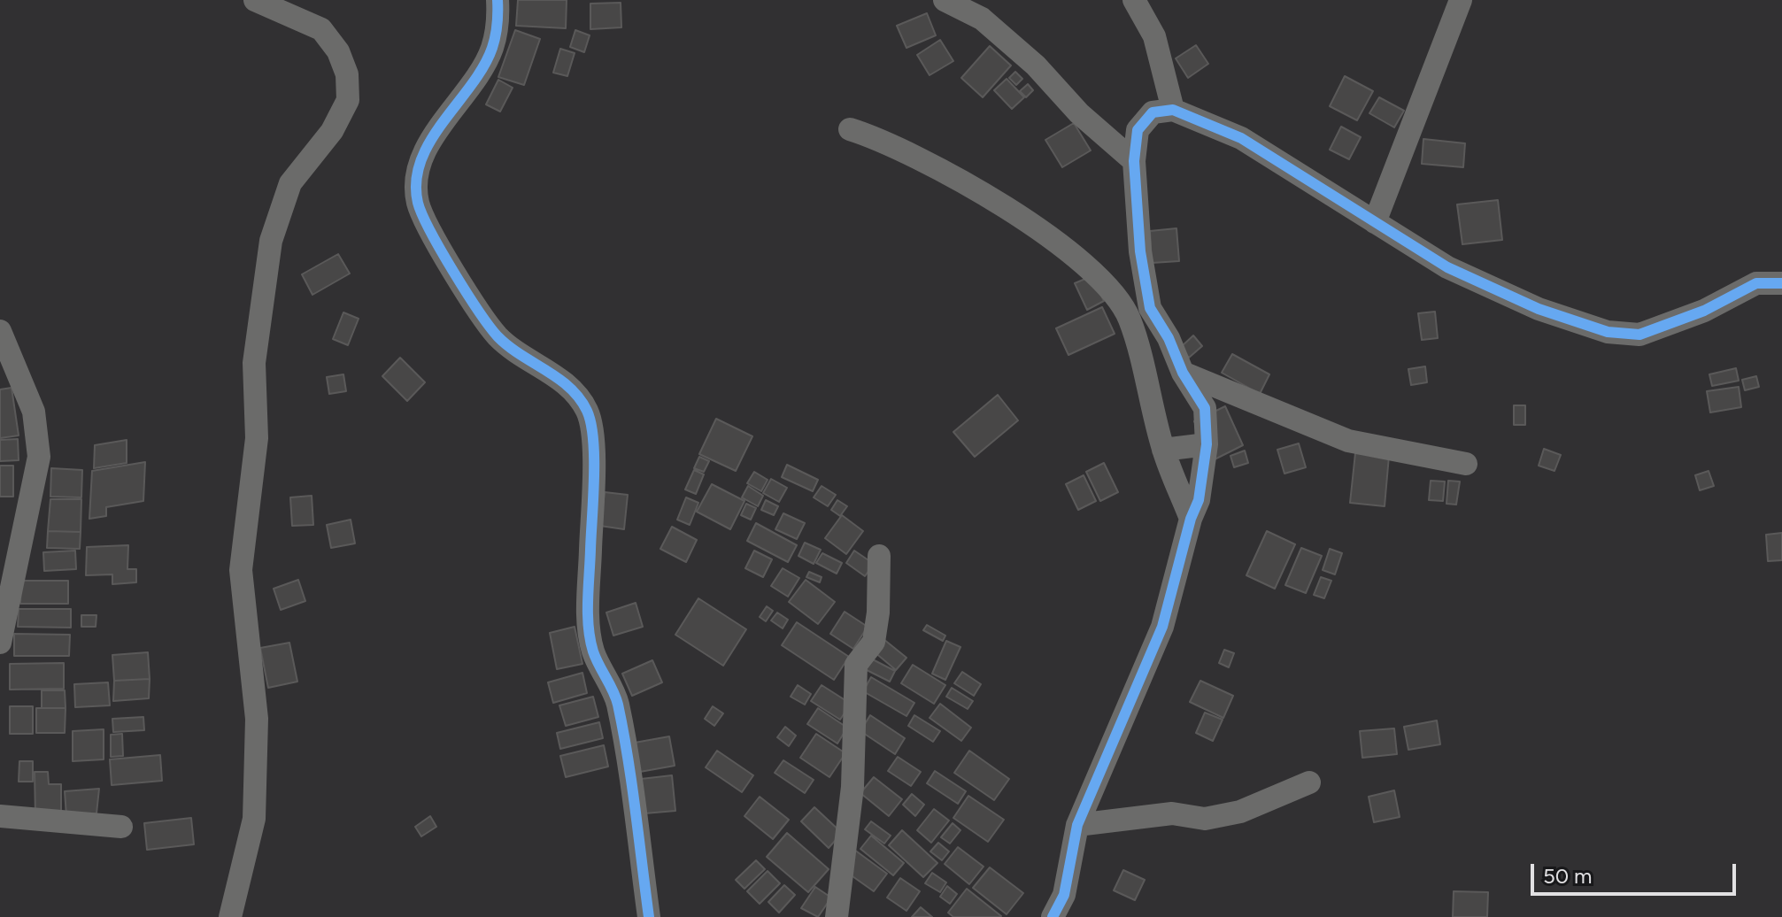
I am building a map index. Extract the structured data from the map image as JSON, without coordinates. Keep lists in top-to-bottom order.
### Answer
{
  "scale_bar": "50 m"
}
